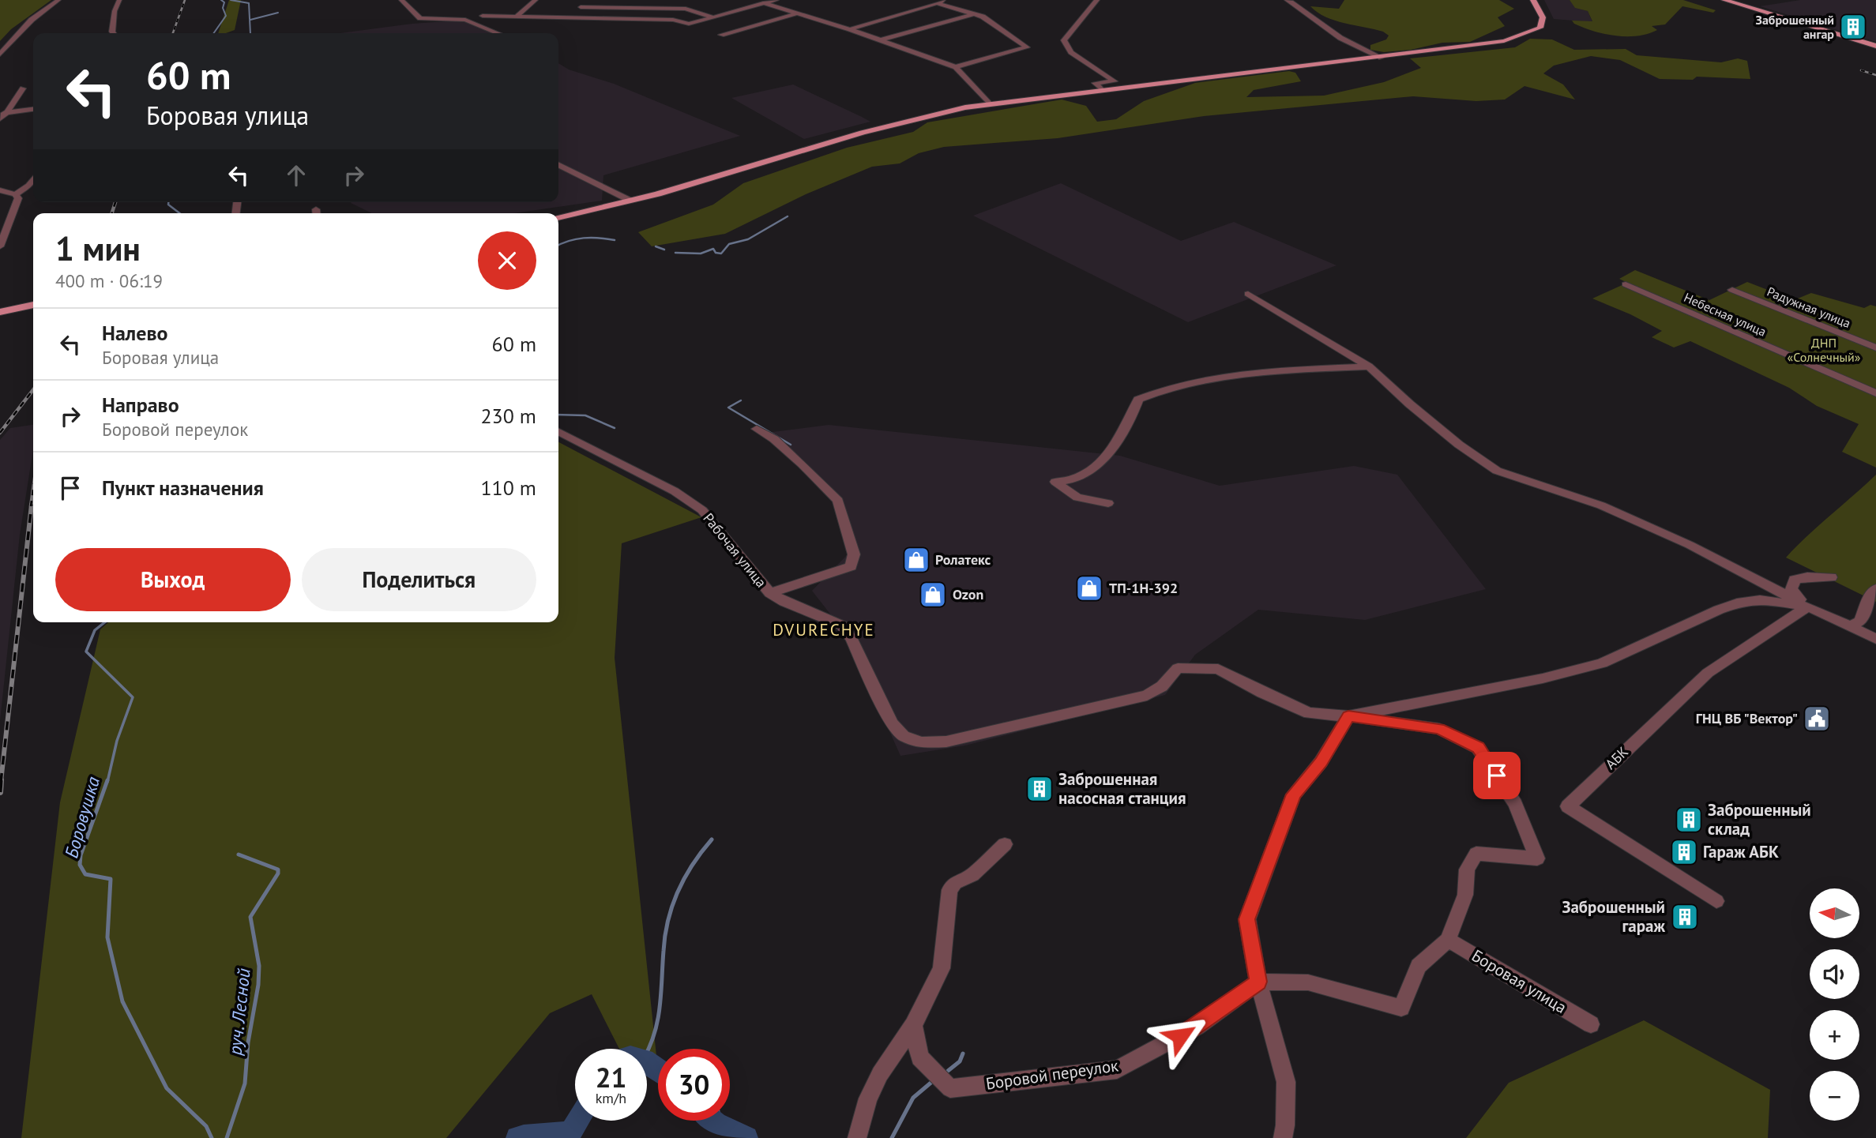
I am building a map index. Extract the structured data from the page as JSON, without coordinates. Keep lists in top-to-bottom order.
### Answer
{
  "streets": {
    "street": [
      "Радужная улица",
      "Небесная улица",
      "Рабочая улица",
      "АБК",
      "Боровая улица",
      "Боровой переулок"
    ]
  },
  "districts": ["DVURECHYE"],
  "water": ["Боровушка", "руч. Лесной"],
  "parks": ["ДНП «Солнечный»"],
  "places": {
    "building": [
      "Заброшенный ангар",
      "Заброшенная насосная станция",
      "Заброшенный склад",
      "Гараж АБК",
      "Заброшенный гараж"
    ],
    "shop": ["Ролатекс", "ТП-1Н-392", "Ozon"],
    "public building": ["ГНЦ ВБ \"Вектор\""]
  },
  "north": "left",
  "page": {
    "turn": ["60 m", "Боровая улица"],
    "heading": ["1 мин", "400 m · 06:19"],
    "list": [
      {
        "name": "Налево",
        "note": "Боровая улица",
        "value": "60 m"
      },
      {
        "name": "Направо",
        "note": "Боровой переулок",
        "value": "230 m"
      },
      {
        "name": "Пункт назначения",
        "value": "110 m"
      }
    ],
    "buttons": ["Выход", "Поделиться"],
    "map_buttons": ["+", "−"],
    "speed": "21 km/h",
    "limit": "30"
  }
}
